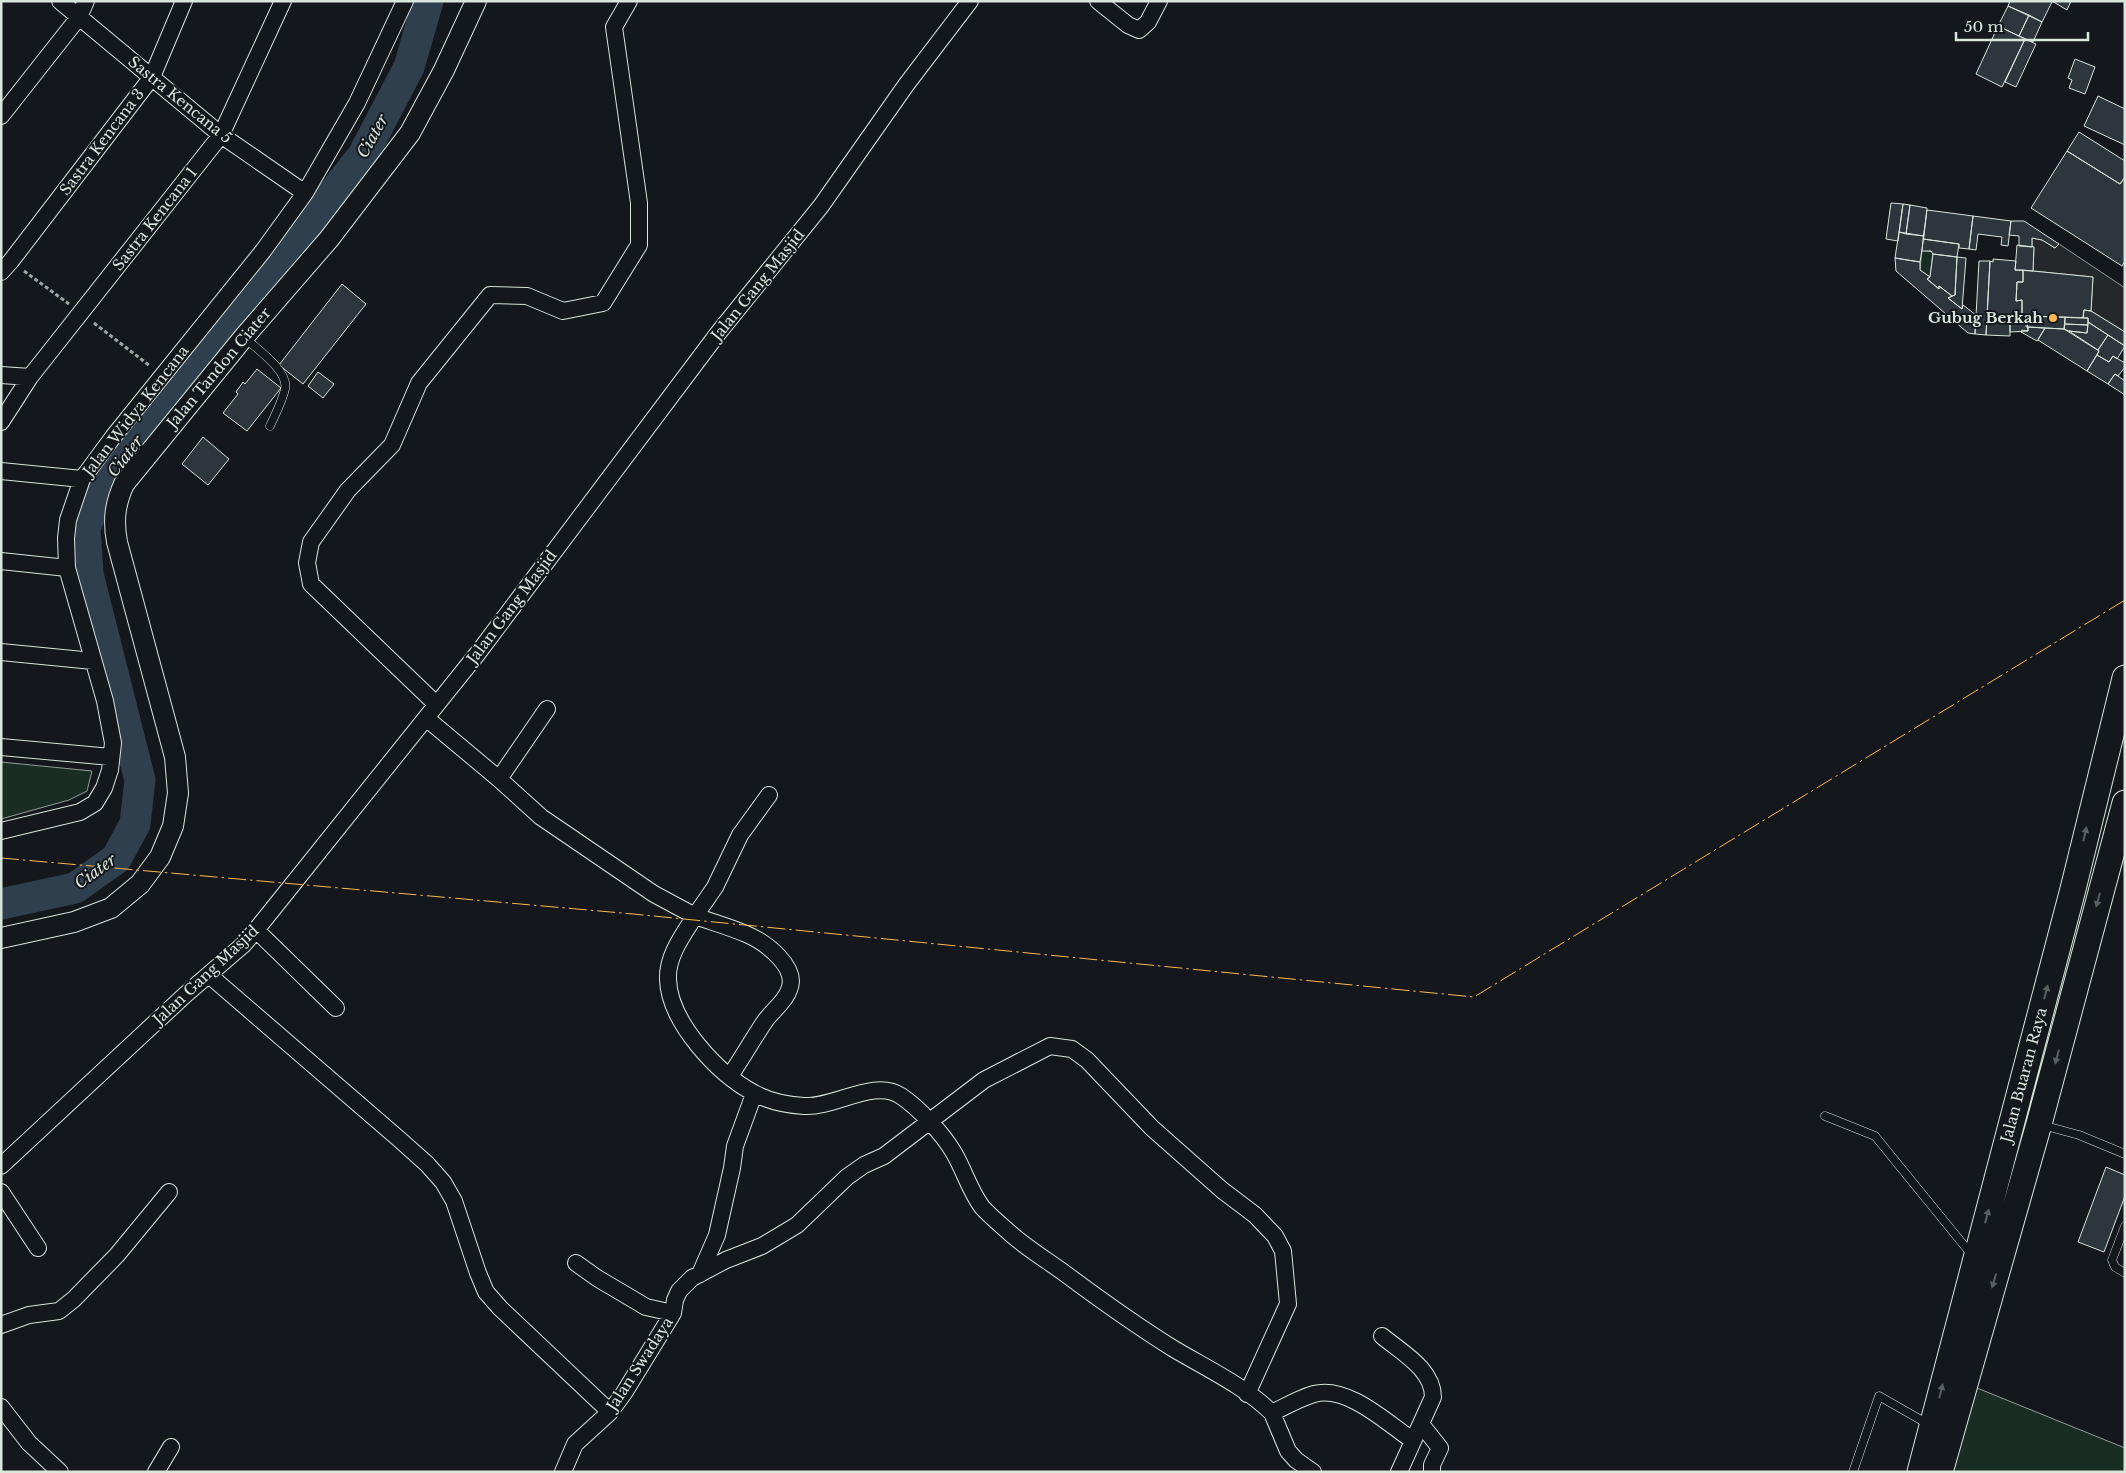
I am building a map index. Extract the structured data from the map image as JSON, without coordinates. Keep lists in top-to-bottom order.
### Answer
{
  "streets": {
    "main road": ["Jalan Buaran Raya"],
    "street": [
      "Sastra Kencana 5",
      "Sastra Kencana 3",
      "Sastra Kencana 1",
      "Jalan Gang Masjid",
      "Jalan Tandon Ciater",
      "Jalan Widya Kencana",
      "Jalan Swadaya"
    ]
  },
  "crossings": [
    ["Sastra Kencana 5", "Sastra Kencana 3"],
    ["Sastra Kencana 5", "Sastra Kencana 1"],
    ["Sastra Kencana 5", "Jalan Widya Kencana"]
  ],
  "water": ["Ciater"],
  "places": ["Gubug Berkah"],
  "scale_bar": "50 m"
}
